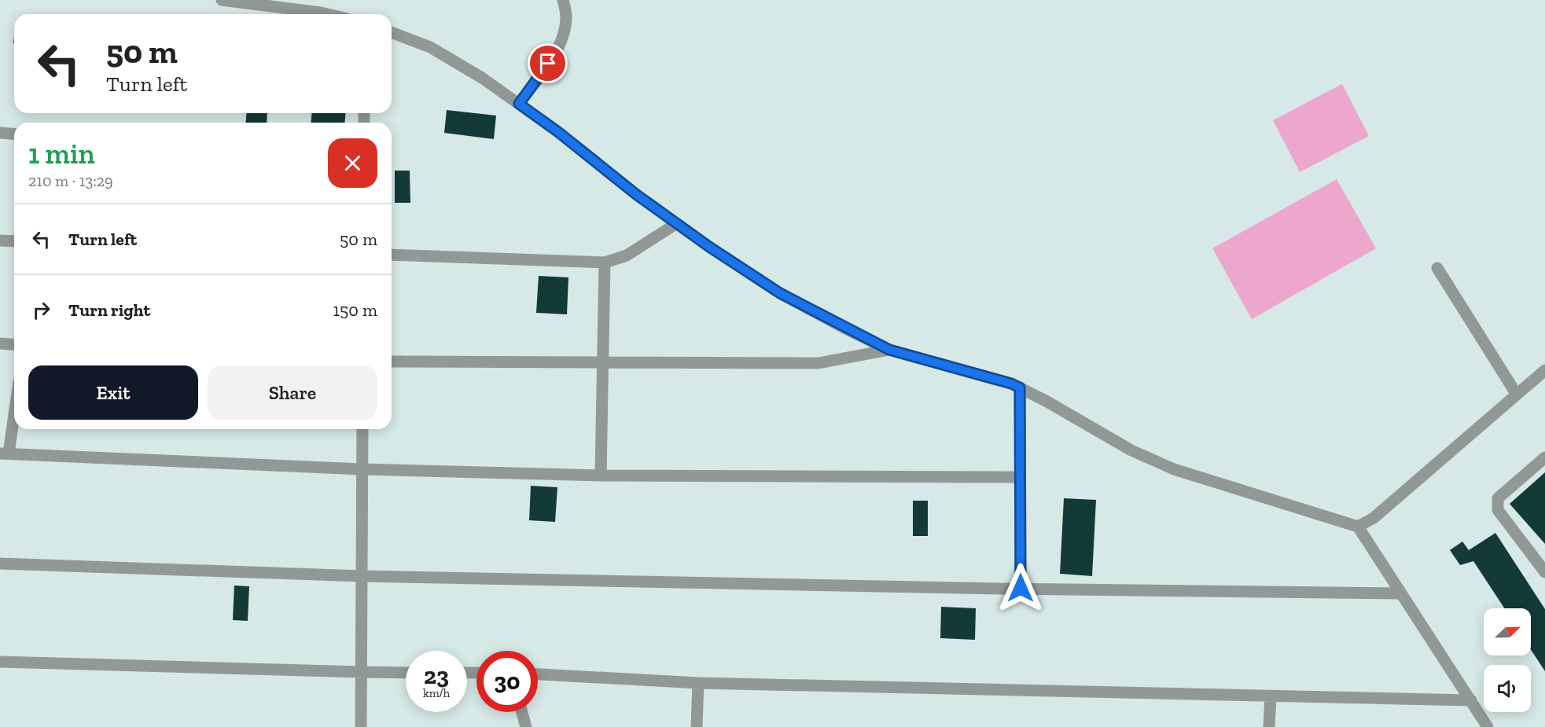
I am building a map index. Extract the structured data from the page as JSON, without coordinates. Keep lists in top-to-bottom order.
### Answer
{
  "north": "top right",
  "page": {
    "turn": ["50 m", "Turn left"],
    "heading": ["1 min", "210 m · 13:29"],
    "list": [
      {
        "name": "Turn left",
        "value": "50 m"
      },
      {
        "name": "Turn right",
        "value": "150 m"
      }
    ],
    "buttons": ["Exit", "Share"],
    "speed": "23 km/h",
    "limit": "30"
  }
}
